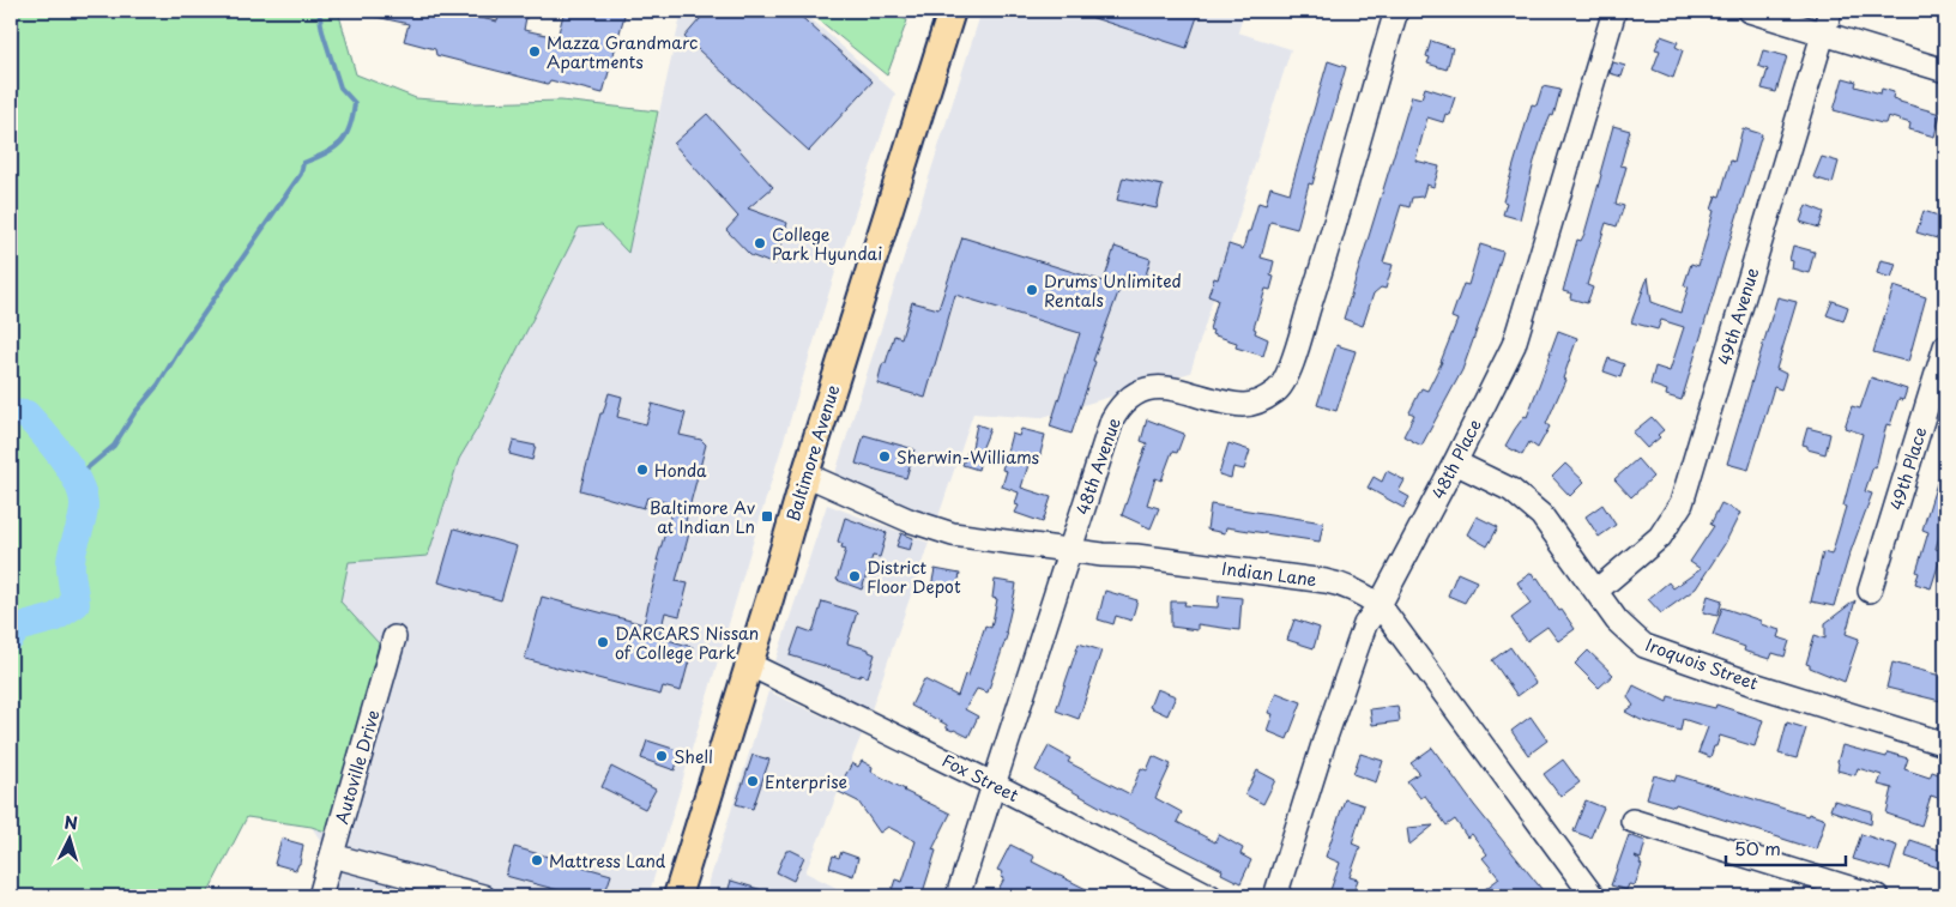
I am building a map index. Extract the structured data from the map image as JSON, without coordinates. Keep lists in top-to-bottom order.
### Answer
{
  "streets": {
    "main road": ["Baltimore Avenue"],
    "street": [
      "49th Avenue",
      "48th Place",
      "48th Avenue",
      "49th Place",
      "Indian Lane",
      "Iroquois Street",
      "Autoville Drive",
      "Fox Street"
    ]
  },
  "crossings": [
    ["49th Avenue", "Iroquois Street"],
    ["Baltimore Avenue", "Indian Lane"],
    ["Baltimore Avenue", "Fox Street"],
    ["48th Place", "Indian Lane"],
    ["48th Place", "Iroquois Street"],
    ["48th Avenue", "Indian Lane"],
    ["48th Avenue", "Fox Street"]
  ],
  "places": {
    "other": [
      "Mazza Grandmarc Apartments",
      "College Park Hyundai",
      "Drums Unlimited Rentals",
      "Sherwin-Williams",
      "Honda",
      "District Floor Depot",
      "DARCARS Nissan of College Park",
      "Shell",
      "Enterprise",
      "Mattress Land"
    ],
    "transit": ["Baltimore Av at Indian Ln"]
  },
  "scale_bar": "50 m",
  "north": "top"
}
